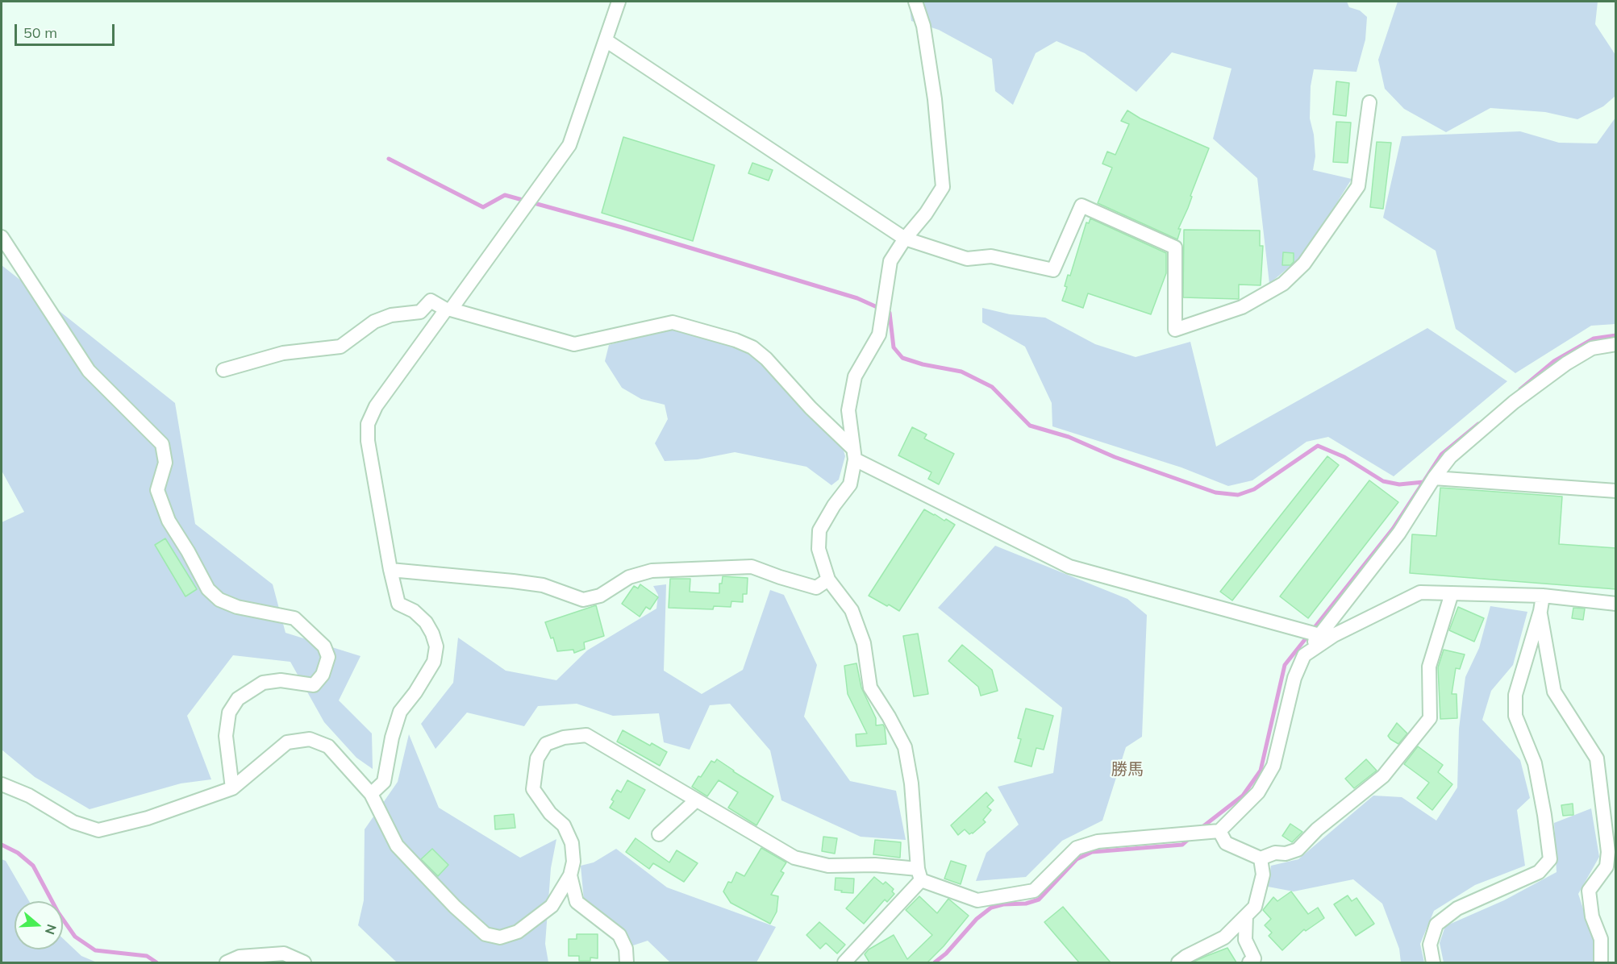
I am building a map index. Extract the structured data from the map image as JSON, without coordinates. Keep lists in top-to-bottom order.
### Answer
{
  "districts": ["勝馬"],
  "scale_bar": "50 m",
  "north": "right"
}
